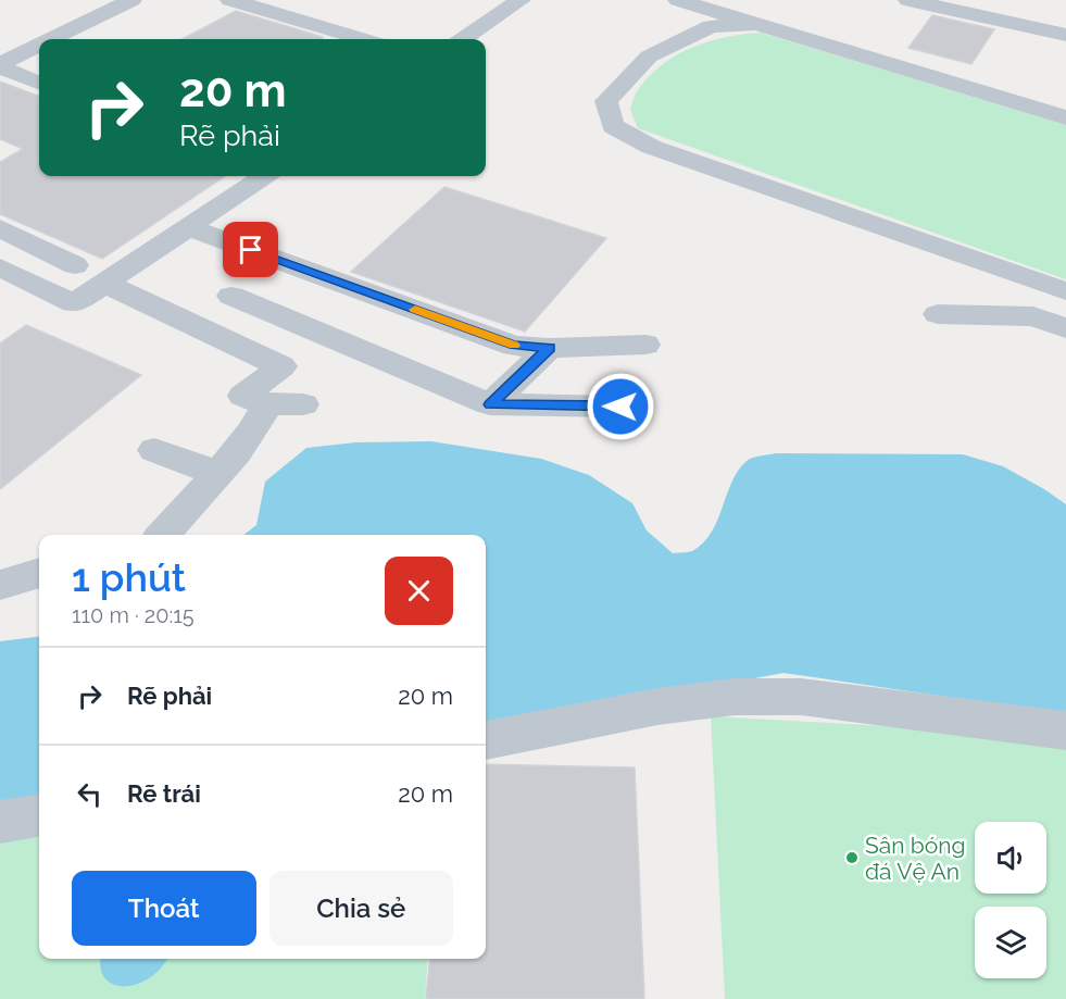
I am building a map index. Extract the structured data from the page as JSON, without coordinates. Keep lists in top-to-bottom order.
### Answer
{
  "places": ["Sân bóng đá Vệ An"],
  "page": {
    "turn": ["20 m", "Rẽ phải"],
    "heading": ["1 phút", "110 m · 20:15"],
    "list": [
      {
        "name": "Rẽ phải",
        "value": "20 m"
      },
      {
        "name": "Rẽ trái",
        "value": "20 m"
      }
    ],
    "buttons": ["Thoát", "Chia sẻ"]
  }
}
